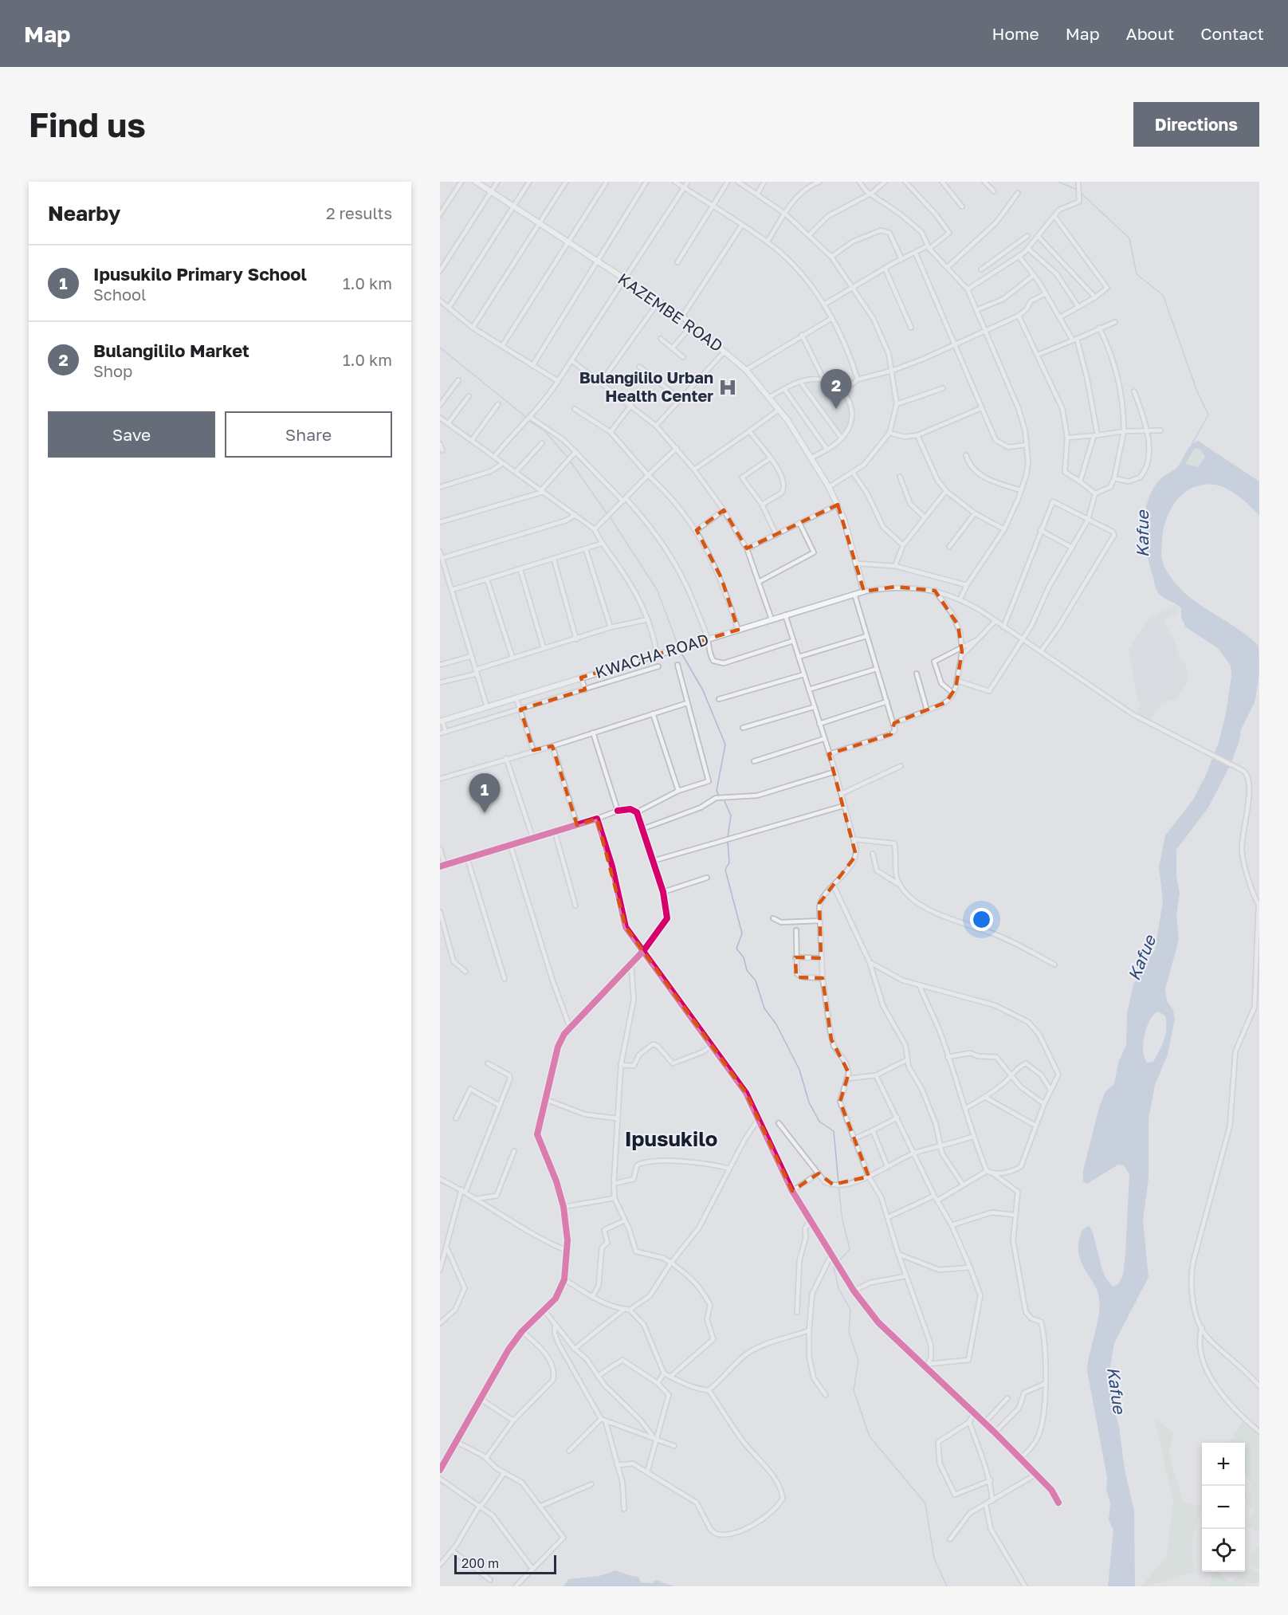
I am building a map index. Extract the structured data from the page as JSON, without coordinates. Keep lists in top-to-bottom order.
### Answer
{
  "streets": {
    "main road": ["KAZEMBE ROAD", "KWACHA ROAD"]
  },
  "crossings": [
    ["KAZEMBE ROAD", "KWACHA ROAD"]
  ],
  "districts": ["Ipusukilo"],
  "water": ["Kafue"],
  "places": {
    "hospital": ["Bulangililo Urban Health Center"]
  },
  "scale_bar": "200 m",
  "page": {
    "header": "Map",
    "nav": [
      "Home",
      "Map",
      "About",
      "Contact"
    ],
    "buttons": [
      "Directions",
      ["Save", "Share"]
    ],
    "title": "Find us",
    "heading": ["Nearby", "2 results"],
    "list": [
      {
        "mark": "1",
        "name": "Ipusukilo Primary School",
        "note": "School",
        "value": "1.0 km"
      },
      {
        "mark": "2",
        "name": "Bulangililo Market",
        "note": "Shop",
        "value": "1.0 km"
      }
    ],
    "pins": ["2", "1"],
    "map_buttons": ["+", "−"],
    "scale": "200 m"
  }
}
